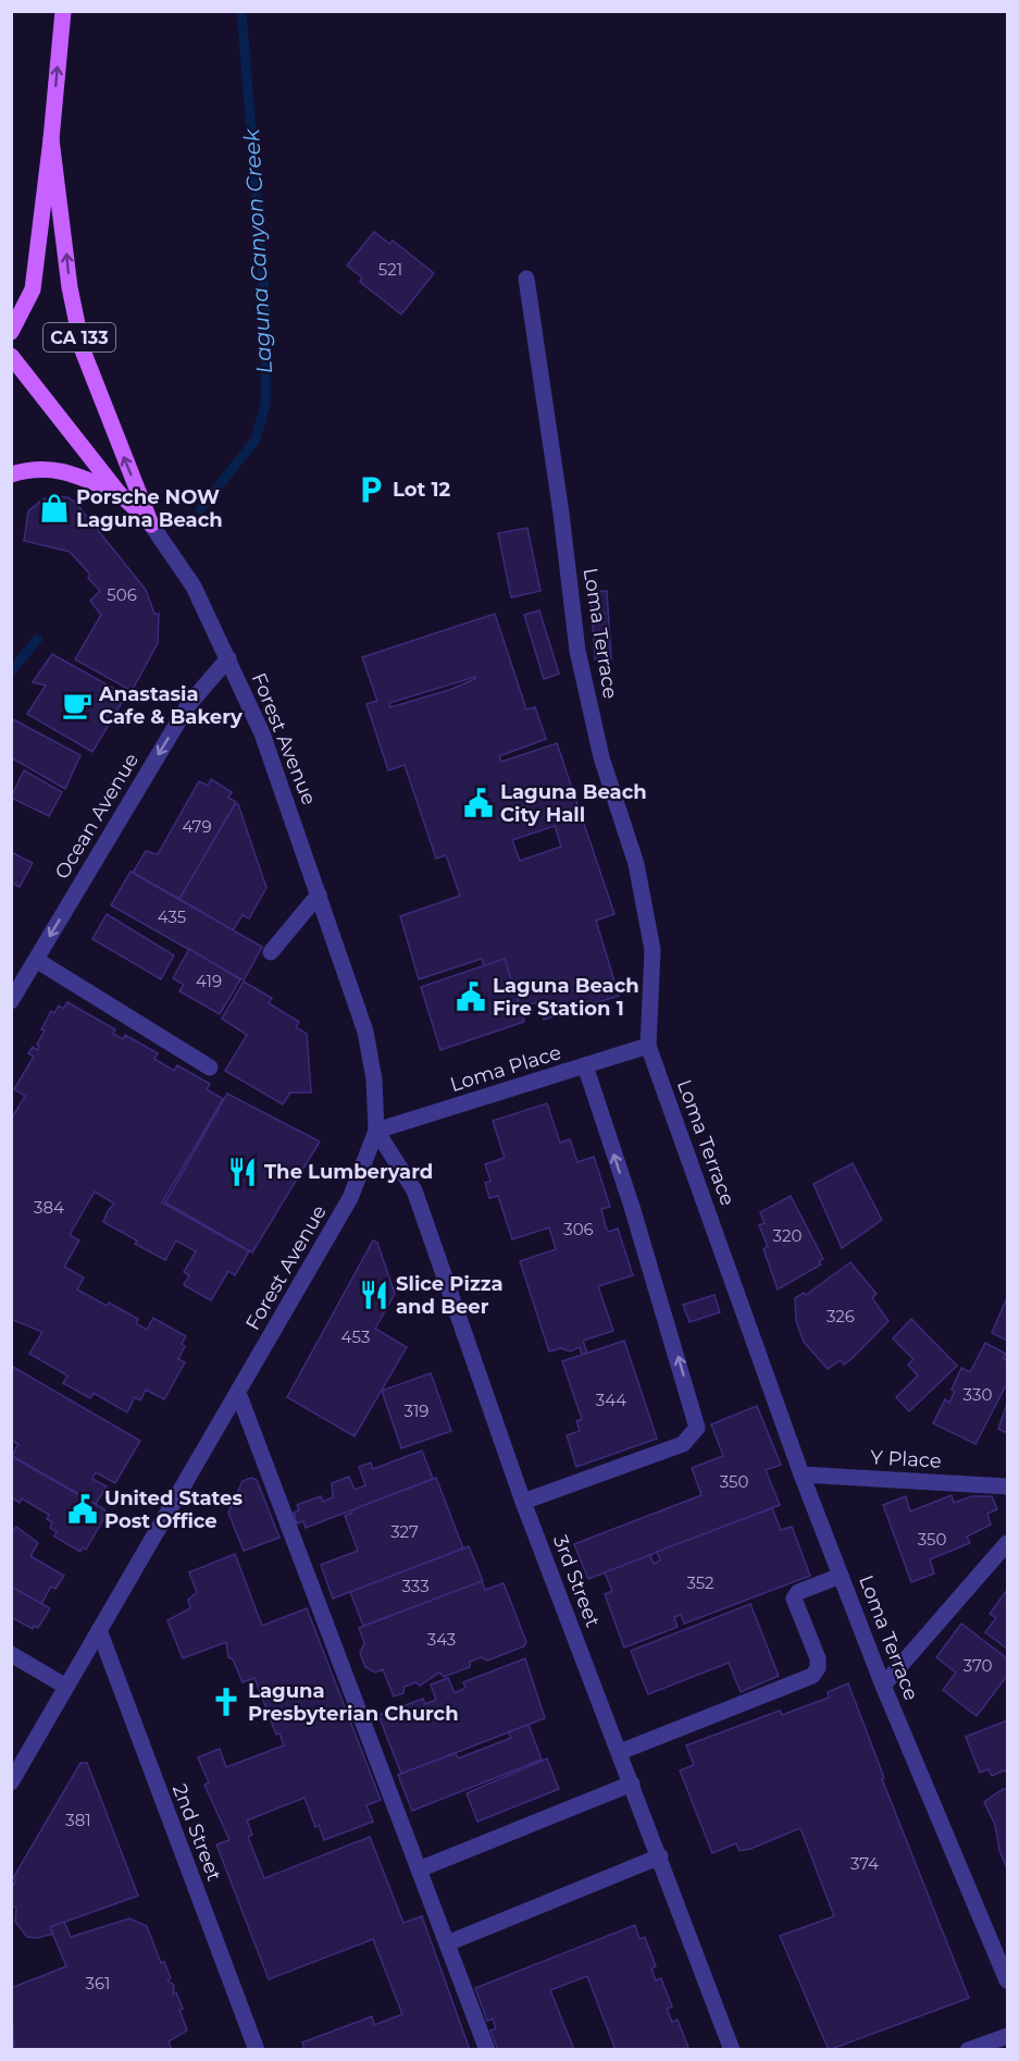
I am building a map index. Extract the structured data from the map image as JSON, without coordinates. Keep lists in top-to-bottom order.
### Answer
{
  "streets": {
    "main road": ["CA 133"],
    "street": [
      "Loma Terrace",
      "Forest Avenue",
      "Ocean Avenue",
      "Loma Place",
      "Y Place",
      "3rd Street",
      "2nd Street"
    ]
  },
  "crossings": [
    ["CA 133", "Forest Avenue"],
    ["Loma Terrace", "Loma Place"],
    ["Loma Terrace", "Y Place"],
    ["Forest Avenue", "Ocean Avenue"],
    ["Forest Avenue", "Loma Place"],
    ["Forest Avenue", "3rd Street"],
    ["Forest Avenue", "2nd Street"],
    ["Loma Place", "3rd Street"]
  ],
  "one_way": ["Ocean Avenue"],
  "water": ["Laguna Canyon Creek"],
  "places": {
    "parking": ["Lot 12"],
    "shop": ["Porsche NOW Laguna Beach"],
    "cafe": ["Anastasia Cafe & Bakery"],
    "public building": ["Laguna Beach City Hall", "Laguna Beach Fire Station 1", "United States Post Office"],
    "restaurant": ["The Lumberyard", "Slice Pizza and Beer"],
    "church": ["Laguna Presbyterian Church"]
  },
  "house_numbers": [
    "521",
    "506",
    "479",
    "435",
    "419",
    "384",
    "306",
    "320",
    "326",
    "453",
    "330",
    "344",
    "319",
    "350",
    "327",
    "350",
    "352",
    "333",
    "343",
    "370",
    "381",
    "374",
    "361"
  ]
}
